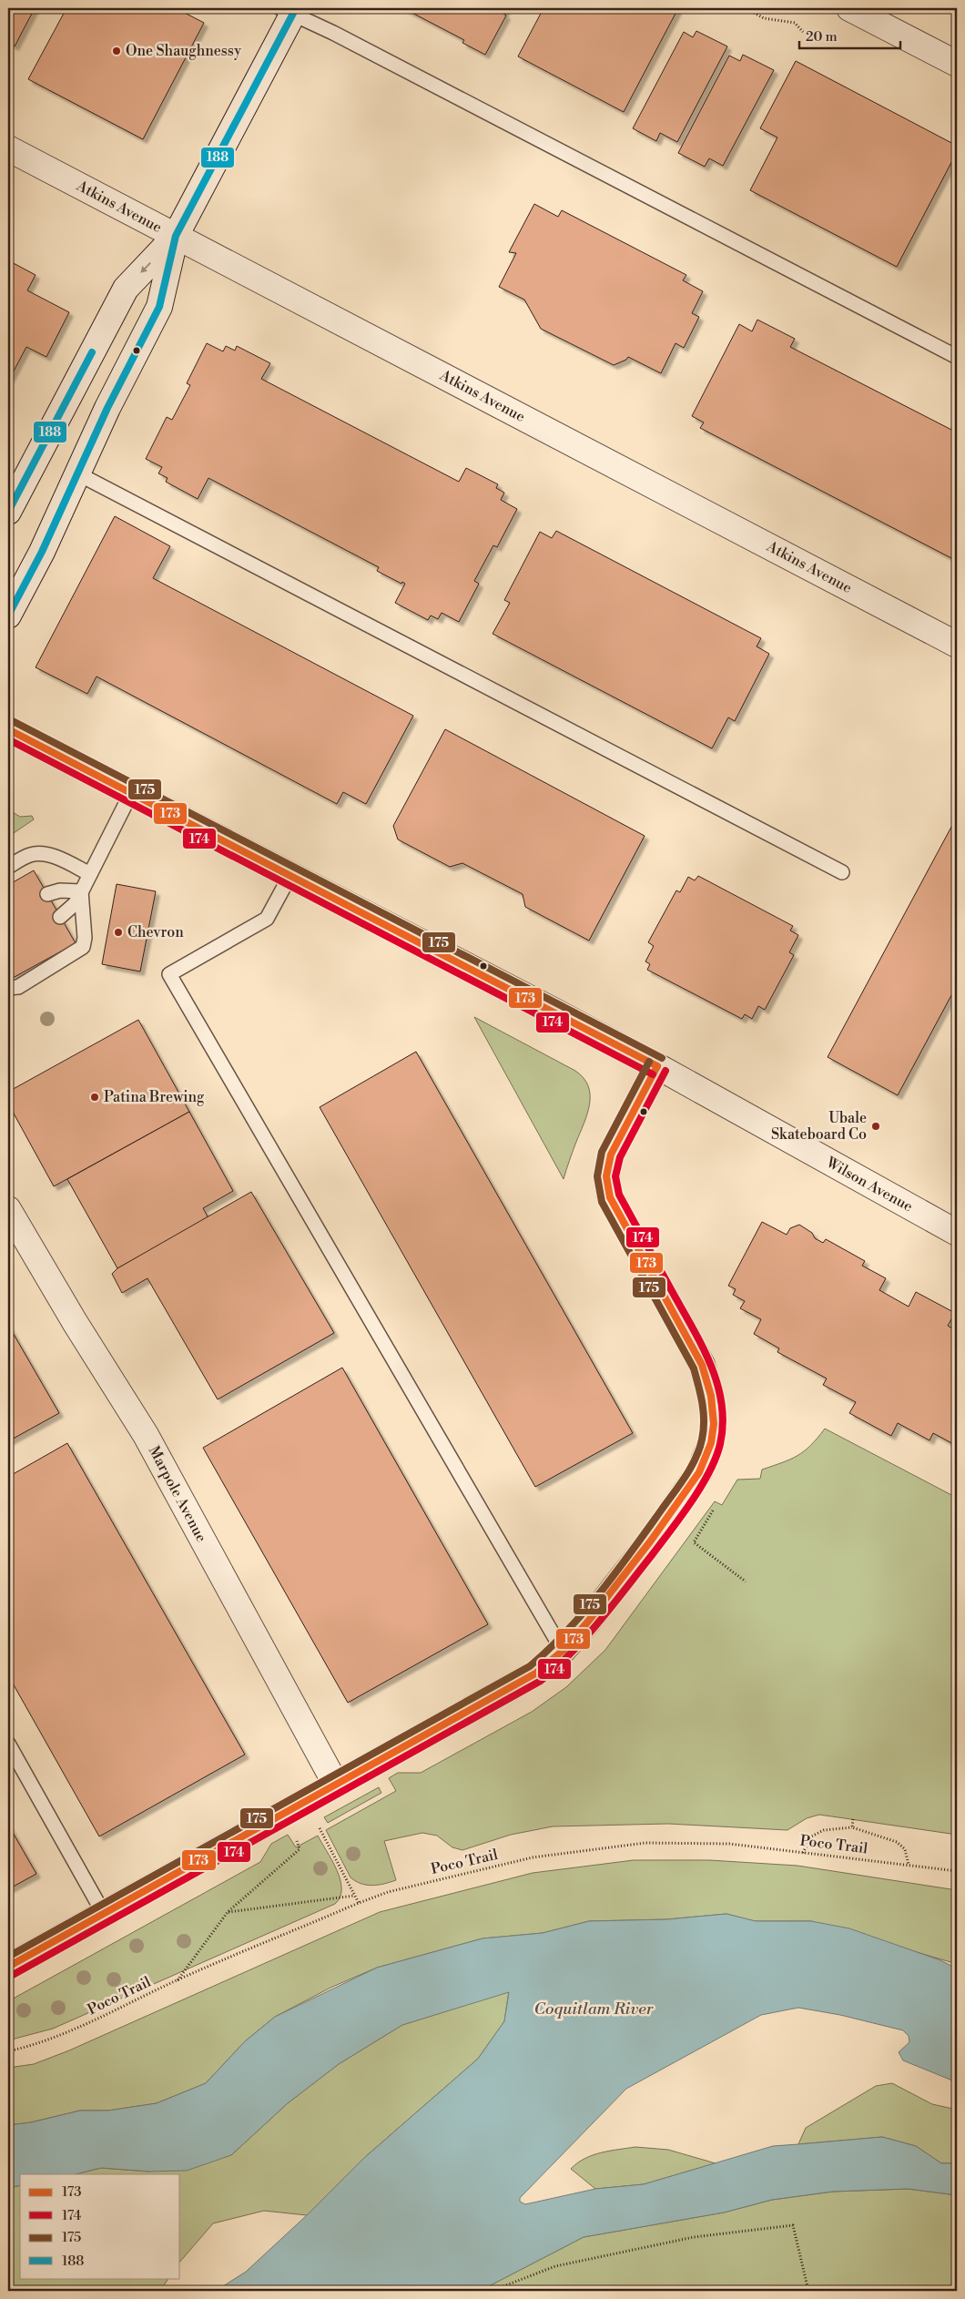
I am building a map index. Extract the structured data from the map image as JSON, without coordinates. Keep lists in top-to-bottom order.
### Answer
{
  "streets": {
    "street": ["Atkins Avenue", "Wilson Avenue", "Marpole Avenue"],
    "path": ["Poco Trail"]
  },
  "water": ["Coquitlam River"],
  "places": [
    "One Shaughnessy",
    "Chevron",
    "Patina Brewing",
    "Ubale Skateboard Co"
  ],
  "lines": [
    "transit line 188",
    "transit line 175",
    "transit line 173",
    "transit line 174"
  ],
  "legend": [
    "173",
    "174",
    "175",
    "188"
  ],
  "scale_bar": "20 m"
}
